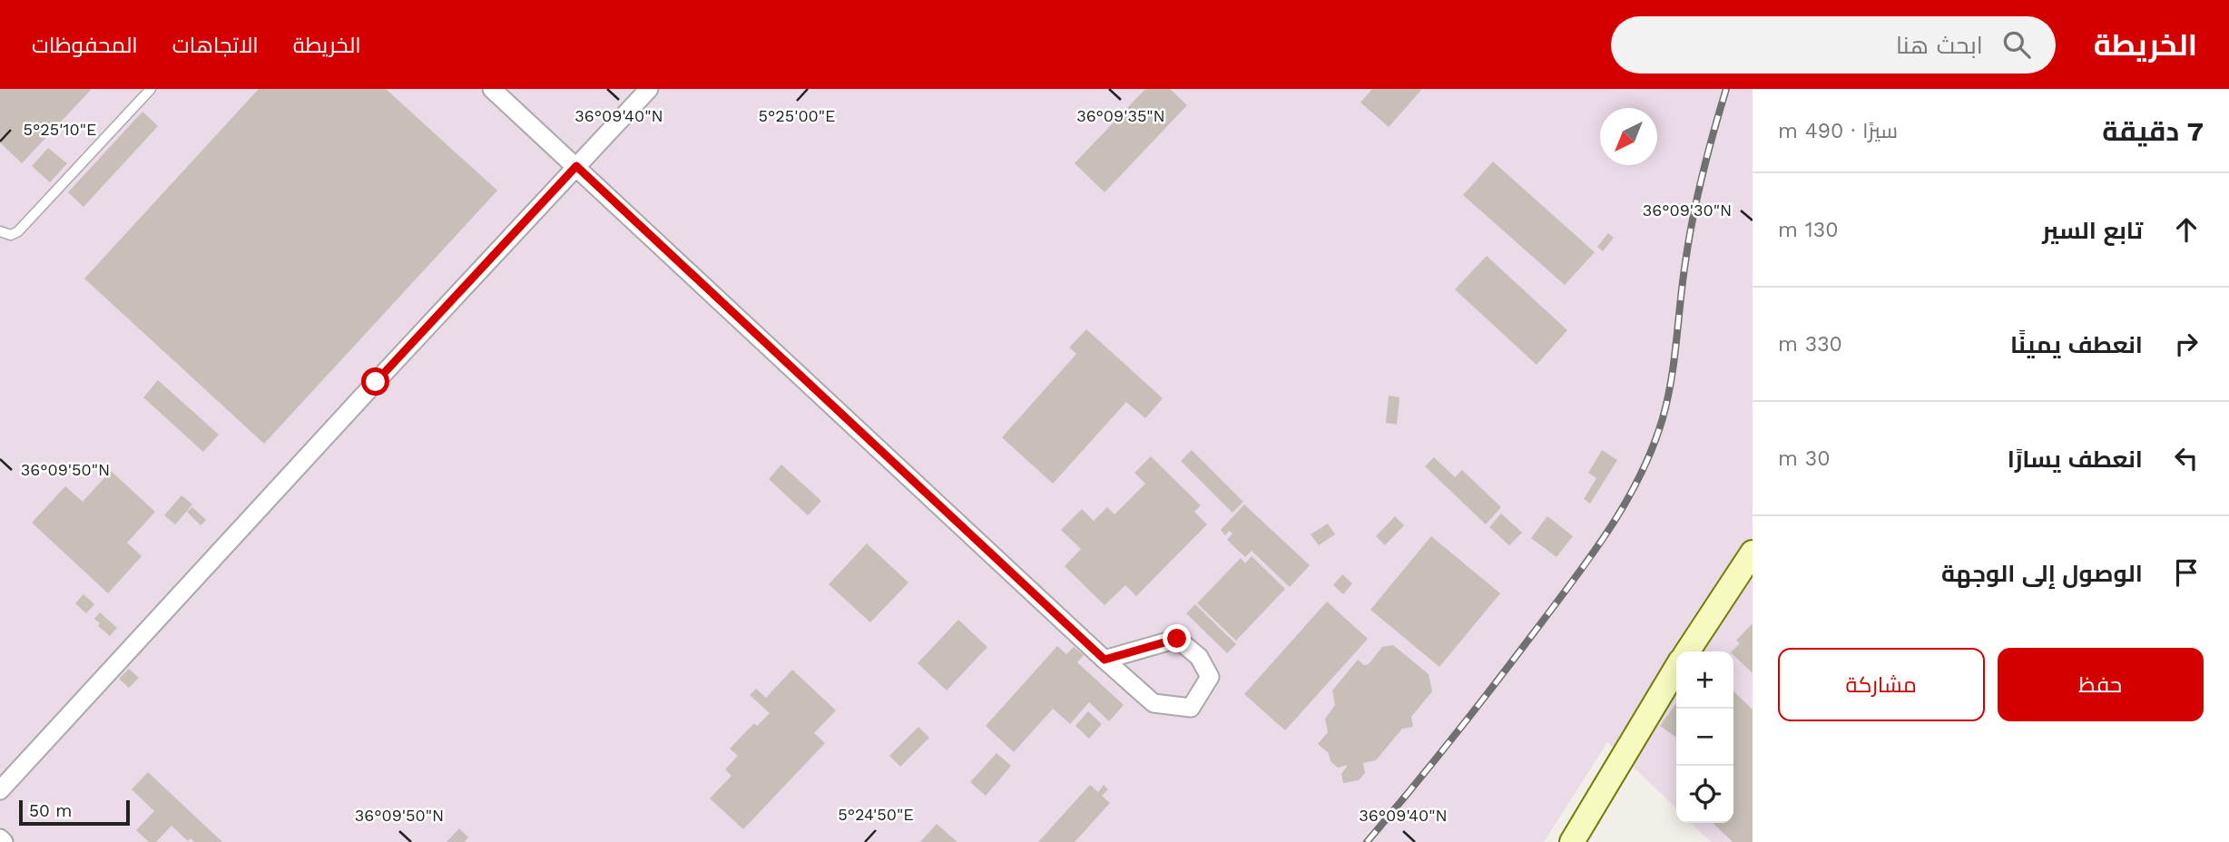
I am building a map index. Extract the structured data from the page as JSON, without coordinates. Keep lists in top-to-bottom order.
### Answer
{
  "scale_bar": "50 m",
  "north": "bottom left",
  "page": {
    "header": "الخريطة",
    "search": "ابحث هنا",
    "nav": ["الخريطة", "الاتجاهات", "المحفوظات"],
    "heading": ["7 دقيقة", "سيرًا · 490 m"],
    "list": [
      ["تابع السير", "130 m"],
      ["انعطف يمينًا", "330 m"],
      ["انعطف يسارًا", "30 m"],
      "الوصول إلى الوجهة"
    ],
    "buttons": ["حفظ", "مشاركة"],
    "map_buttons": ["+", "−"],
    "scale": "50 m"
  },
  "coordinates": [
    "36°09'40\"N",
    "36°09'35\"N",
    "5°25'00\"E",
    "5°25'10\"E",
    "36°09'30\"N",
    "36°09'50\"N",
    "5°24'50\"E"
  ]
}
